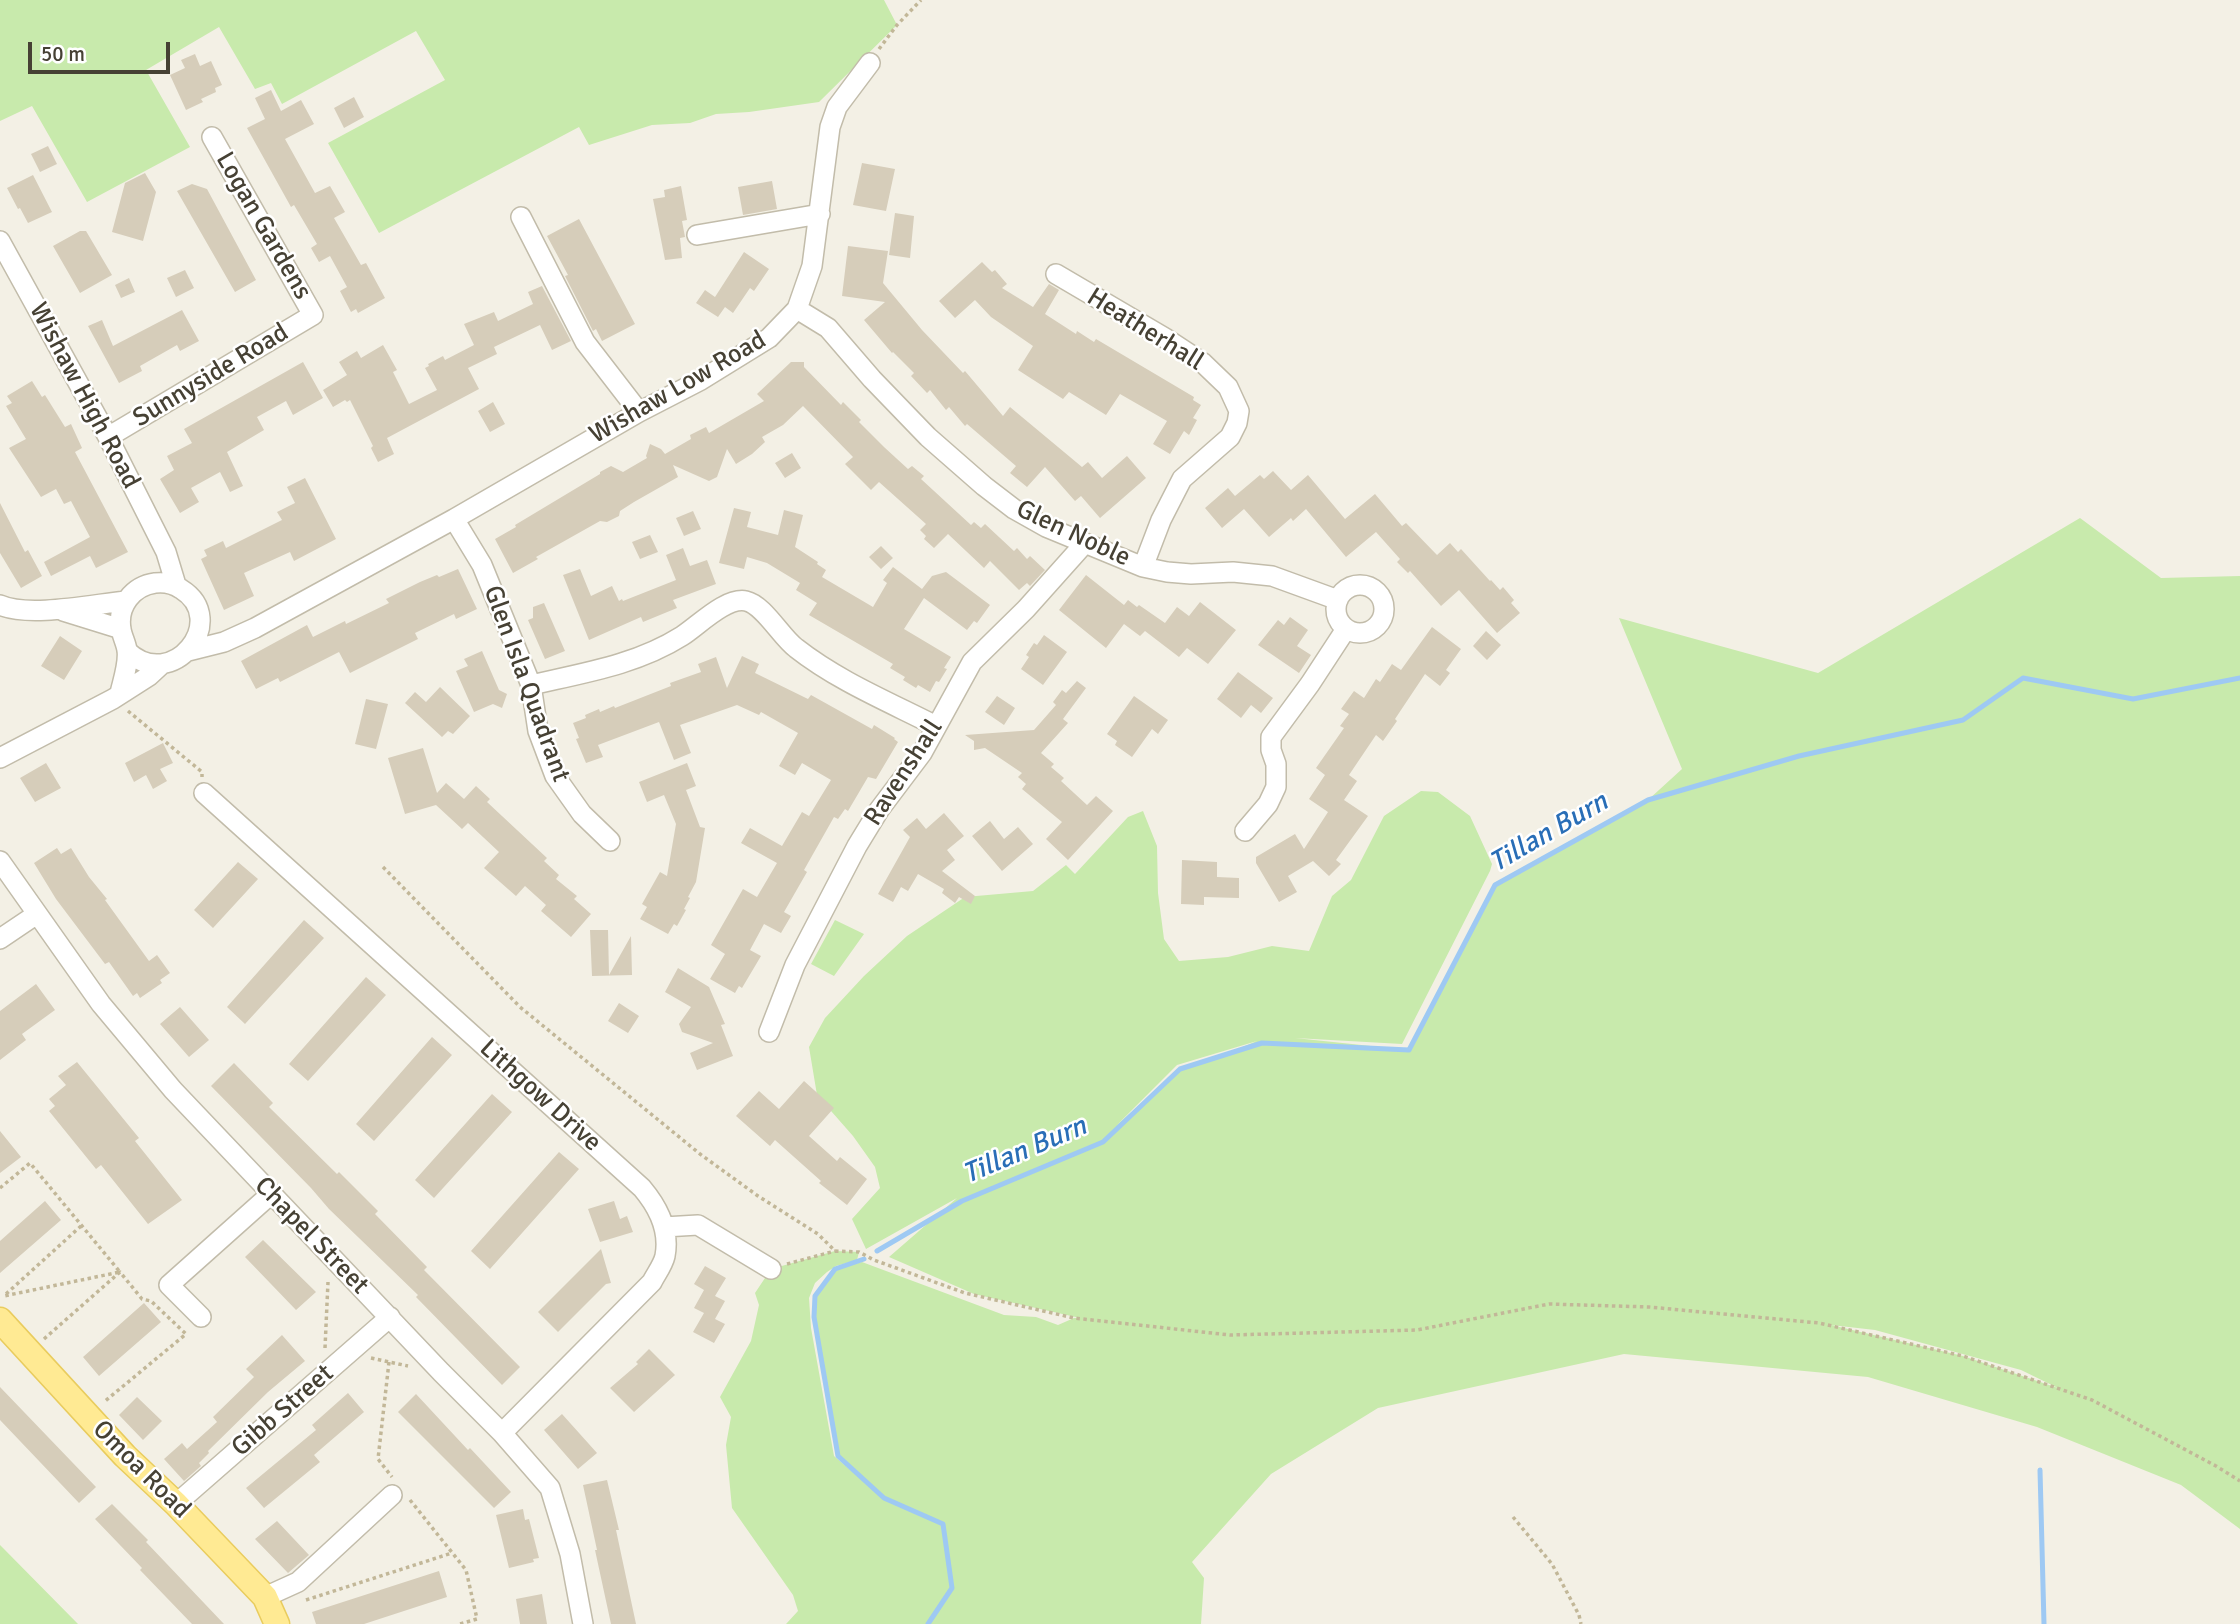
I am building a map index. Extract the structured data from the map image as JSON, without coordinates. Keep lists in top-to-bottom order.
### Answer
{
  "streets": {
    "main road": ["Omoa Road"],
    "street": [
      "Logan Gardens",
      "Heatherhall",
      "Sunnyside Road",
      "Wishaw Low Road",
      "Wishaw High Road",
      "Glen Noble",
      "Glen Isla Quadrant",
      "Ravenshall",
      "Lithgow Drive",
      "Chapel Street",
      "Gibb Street"
    ]
  },
  "crossings": [
    ["Logan Gardens", "Sunnyside Road"],
    ["Heatherhall", "Glen Noble"],
    ["Sunnyside Road", "Wishaw High Road"],
    ["Wishaw Low Road", "Wishaw High Road"],
    ["Wishaw Low Road", "Glen Noble"],
    ["Wishaw Low Road", "Glen Isla Quadrant"],
    ["Glen Noble", "Ravenshall"],
    ["Lithgow Drive", "Chapel Street"],
    ["Chapel Street", "Gibb Street"],
    ["Gibb Street", "Omoa Road"]
  ],
  "water": ["Tillan Burn"],
  "scale_bar": "50 m"
}
